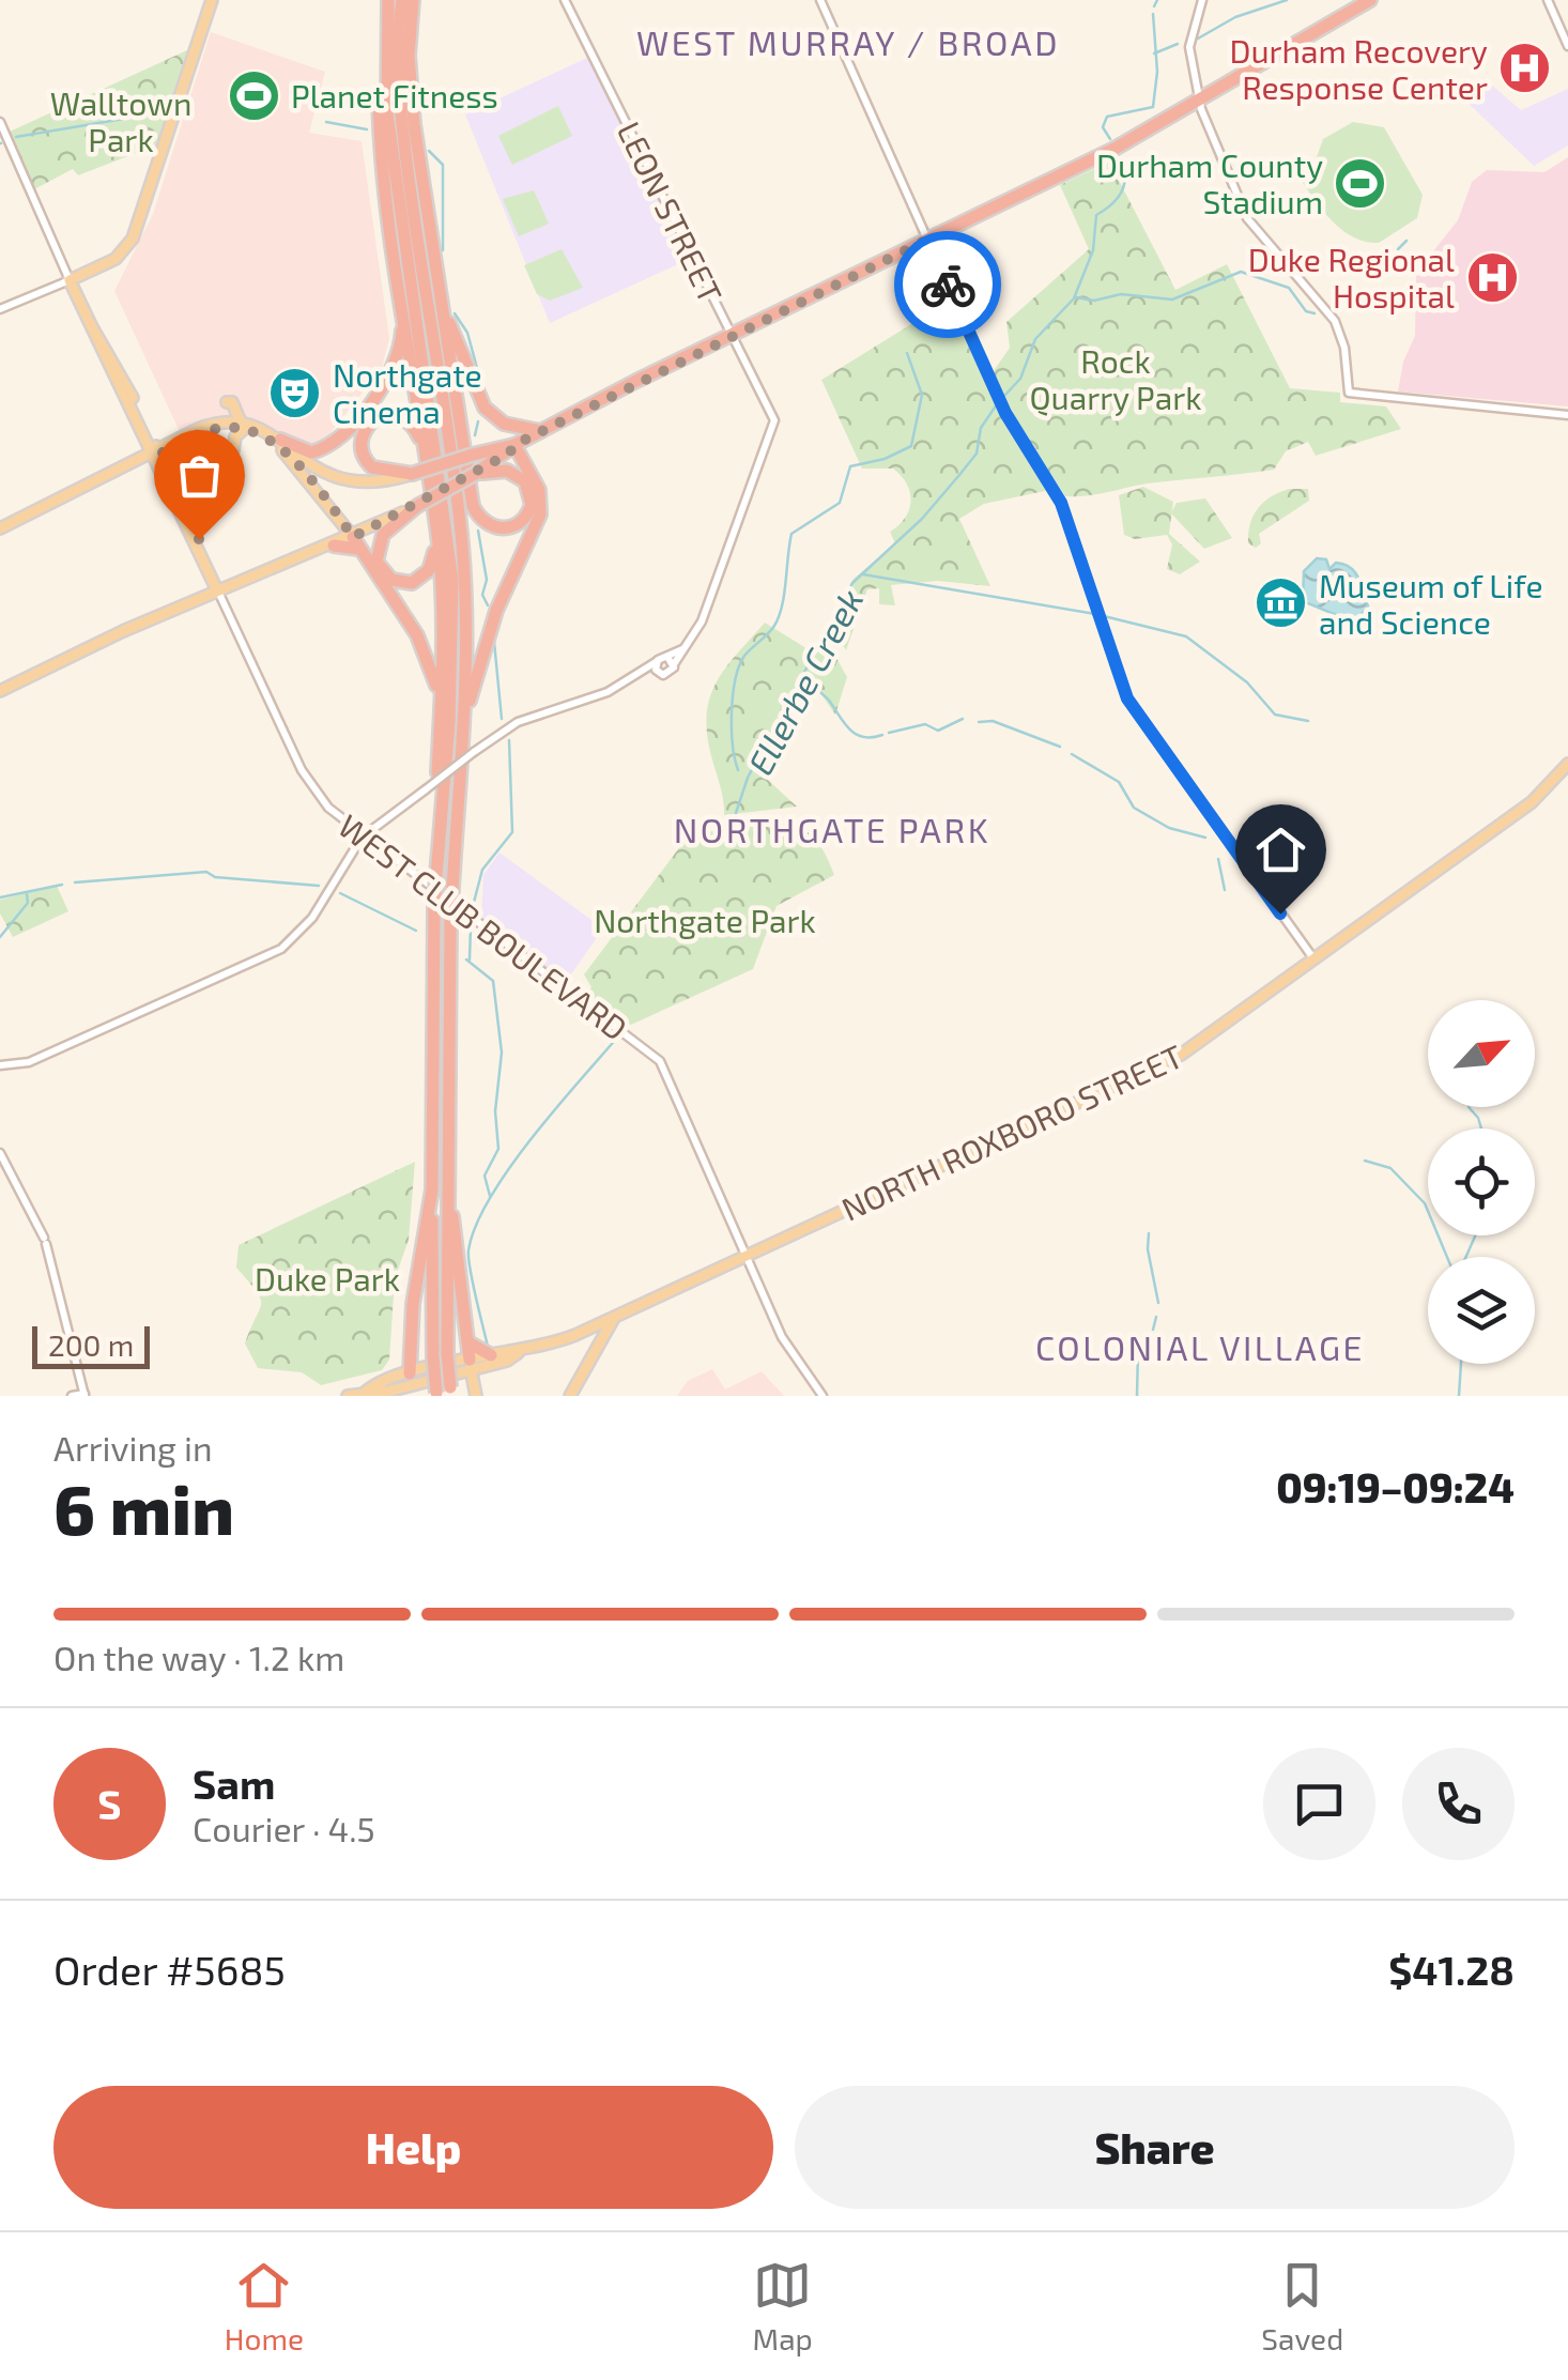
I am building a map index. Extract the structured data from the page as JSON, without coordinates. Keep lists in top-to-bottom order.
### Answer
{
  "streets": {
    "main road": ["WEST CLUB BOULEVARD", "NORTH ROXBORO STREET"],
    "street": ["LEON STREET"]
  },
  "crossings": [
    ["WEST CLUB BOULEVARD", "NORTH ROXBORO STREET"]
  ],
  "districts": ["WEST MURRAY / BROAD", "NORTHGATE PARK", "COLONIAL VILLAGE"],
  "water": ["Ellerbe Creek"],
  "parks": [
    "Walltown Park",
    "Rock Quarry Park",
    "Northgate Park",
    "Duke Park"
  ],
  "places": {
    "hospital": ["Durham Recovery Response Center", "Duke Regional Hospital"],
    "sports": ["Planet Fitness", "Durham County Stadium"],
    "theatre": ["Northgate Cinema"],
    "museum": ["Museum of Life and Science"]
  },
  "scale_bar": "200 m",
  "north": "top right",
  "page": {
    "scale": "200 m",
    "heading": ["6 min", "Arriving in", "09:19–09:24"],
    "panel": [
      "Sam",
      "Courier · 4.5",
      "Order #5685",
      "$41.28"
    ],
    "bar": "On the way · 1.2 km",
    "round": "S",
    "buttons": ["Help", "Share"],
    "tabs": ["Home", "Map", "Saved"]
  }
}
